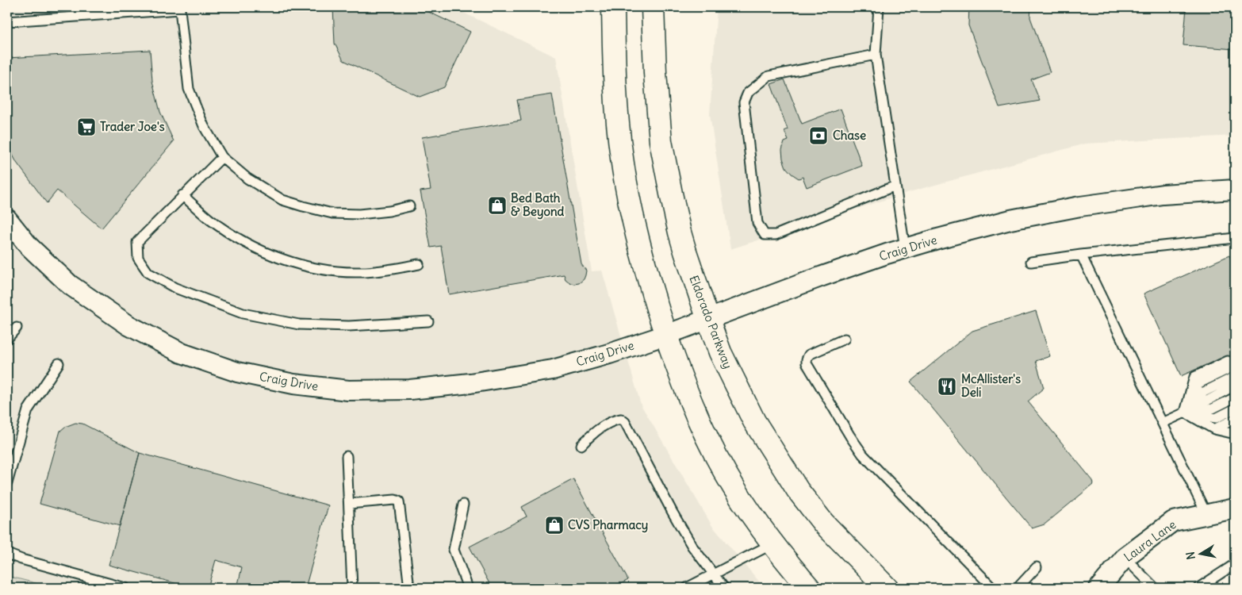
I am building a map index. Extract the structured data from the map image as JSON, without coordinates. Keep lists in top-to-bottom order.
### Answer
{
  "streets": {
    "main road": ["Eldorado Parkway"],
    "street": ["Craig Drive", "Laura Lane"]
  },
  "crossings": [
    ["Craig Drive", "Eldorado Parkway"]
  ],
  "places": {
    "supermarket": ["Trader Joe's"],
    "bank": ["Chase"],
    "shop": ["Bed Bath & Beyond", "CVS Pharmacy"],
    "restaurant": ["McAllister's Deli"]
  },
  "north": "left"
}
